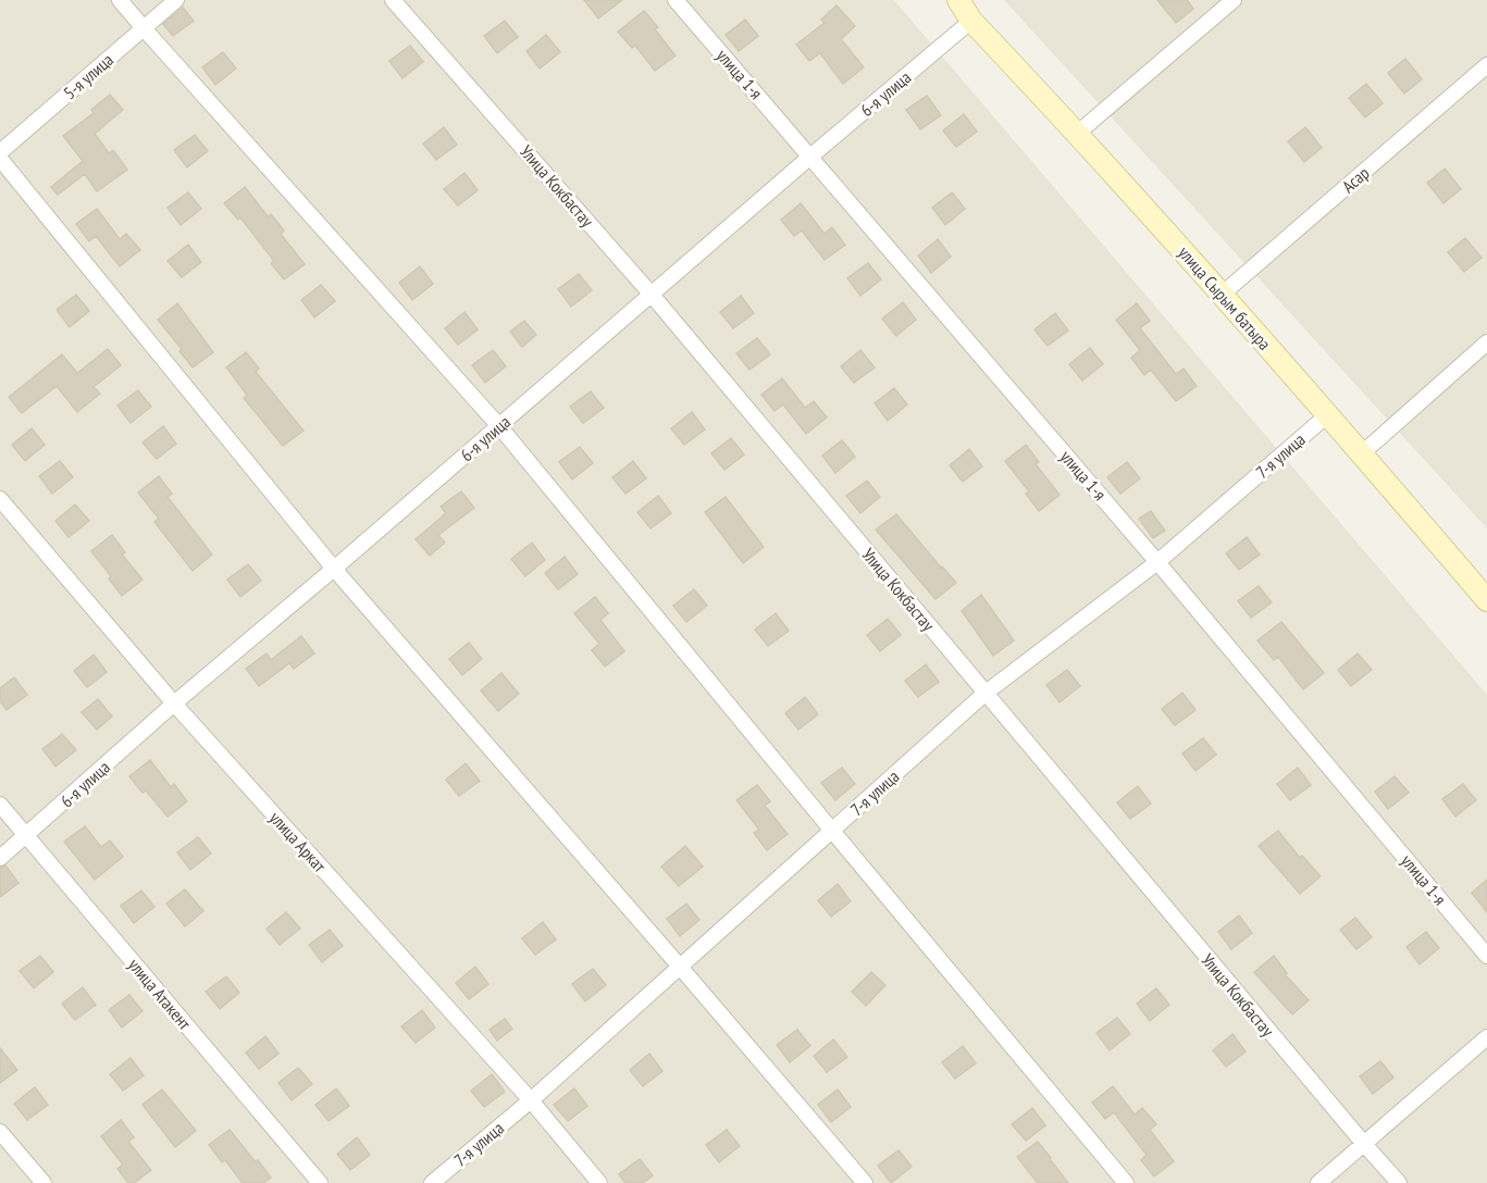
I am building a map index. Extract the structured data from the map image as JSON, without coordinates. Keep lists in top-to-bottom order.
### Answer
{
  "streets": {
    "street": [
      "улица 1-я",
      "5-я улица",
      "6-я улица",
      "Асар",
      "Улица Кокбастау",
      "улица Сырым батыра",
      "7-я улица",
      "улица Аркат",
      "улица Атакент"
    ]
  },
  "crossings": [
    ["улица 1-я", "6-я улица"],
    ["улица 1-я", "7-я улица"],
    ["6-я улица", "Улица Кокбастау"],
    ["6-я улица", "улица Сырым батыра"],
    ["6-я улица", "улица Аркат"],
    ["6-я улица", "улица Атакент"],
    ["Асар", "улица Сырым батыра"],
    ["Улица Кокбастау", "7-я улица"],
    ["улица Сырым батыра", "7-я улица"],
    ["7-я улица", "улица Аркат"]
  ]
}
